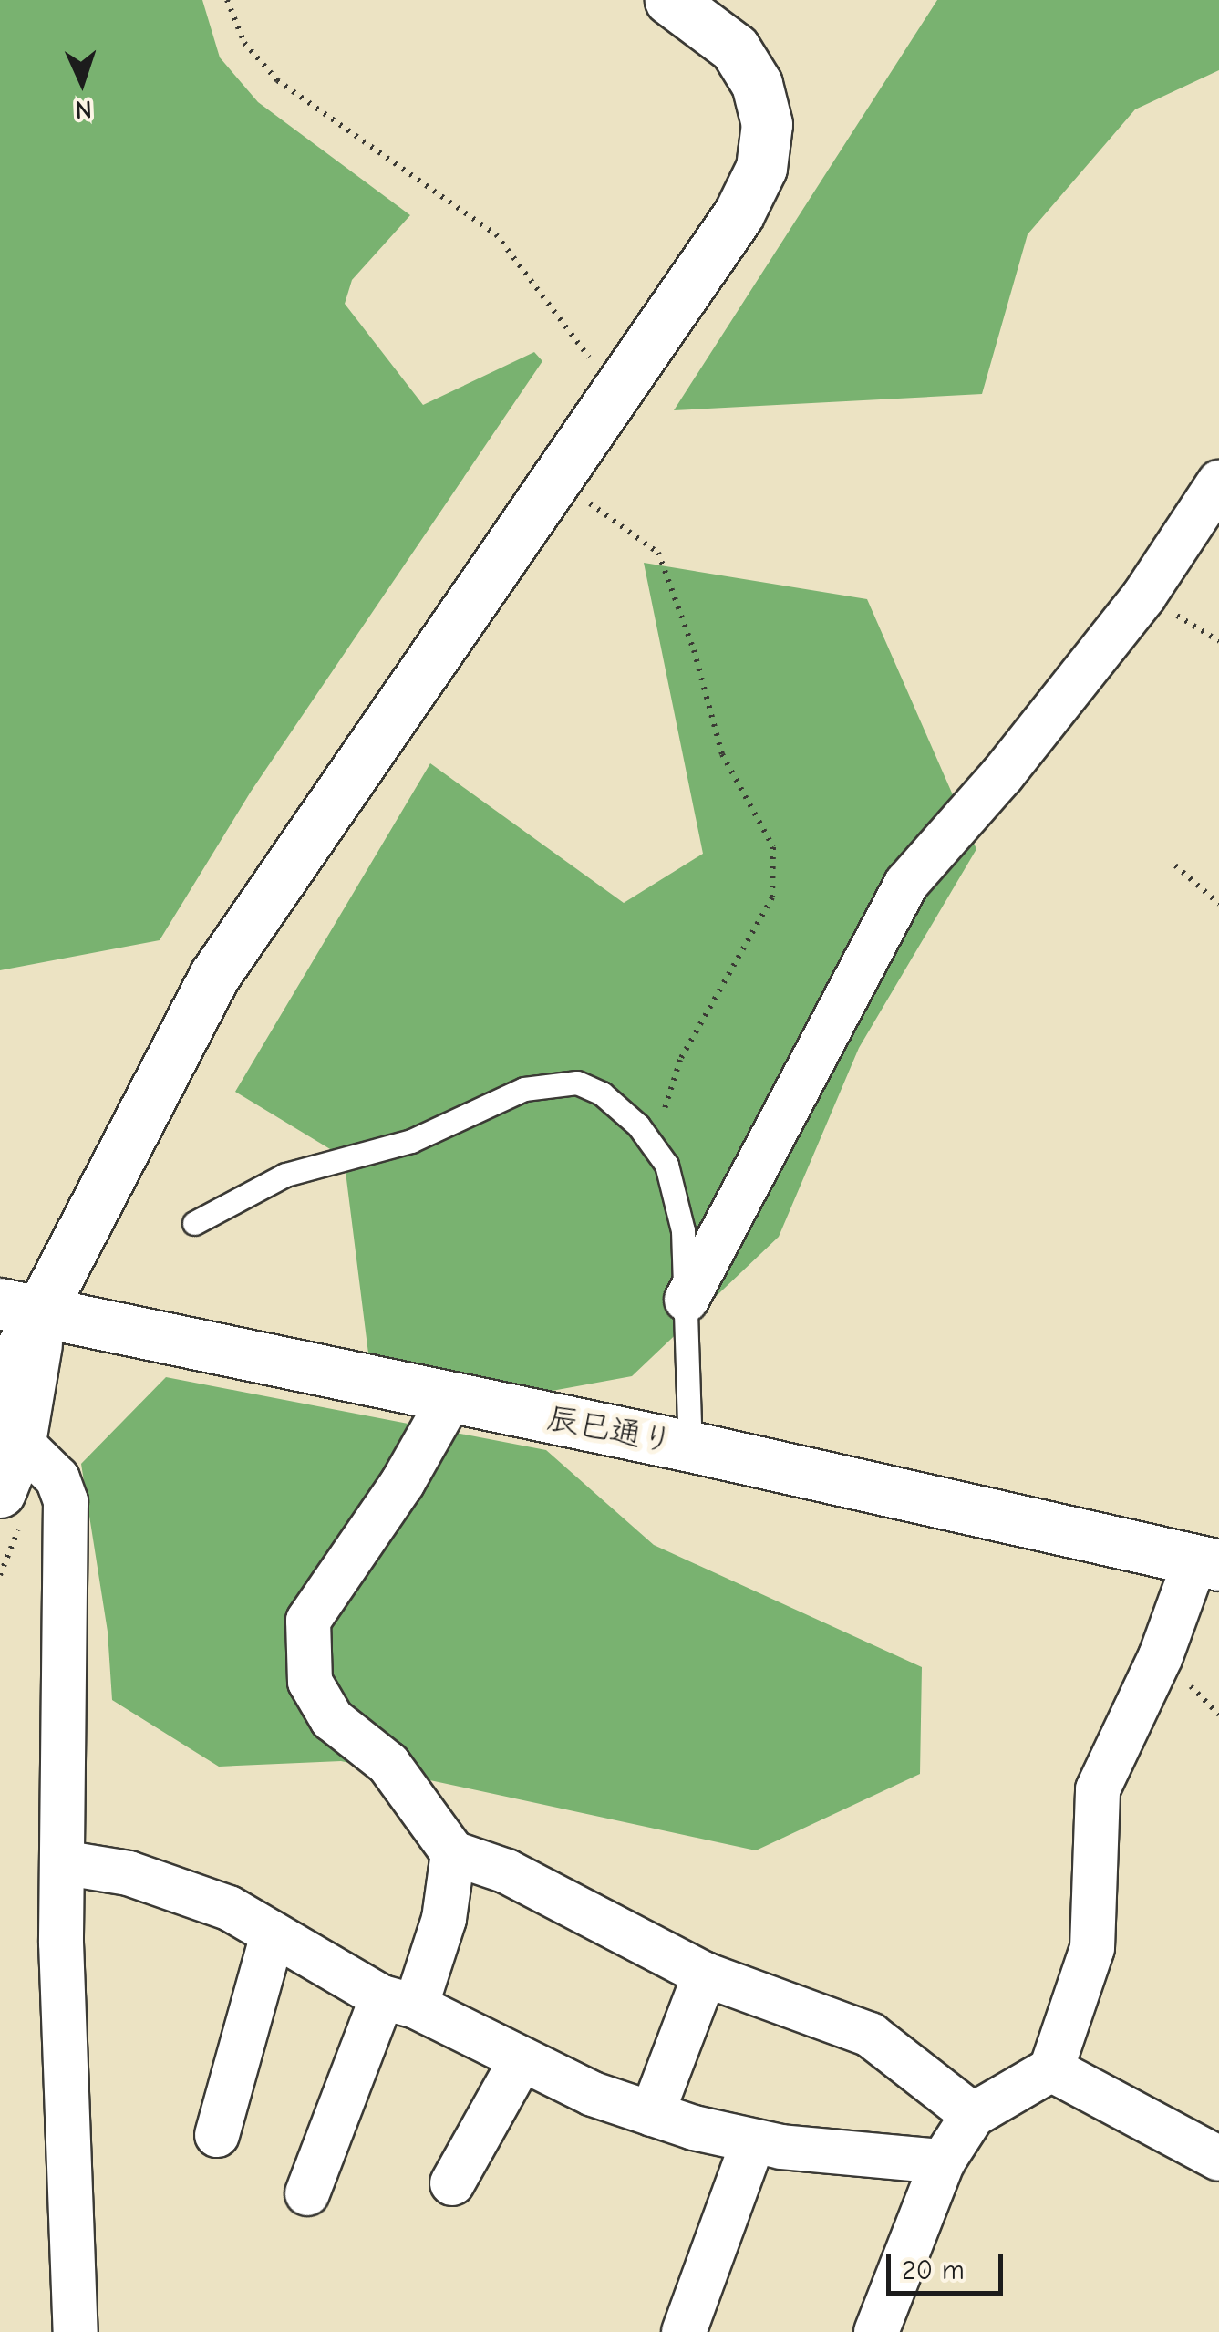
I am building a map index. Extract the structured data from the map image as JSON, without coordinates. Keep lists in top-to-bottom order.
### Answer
{
  "streets": {
    "street": ["辰巳通り"]
  },
  "scale_bar": "20 m",
  "north": "bottom"
}
